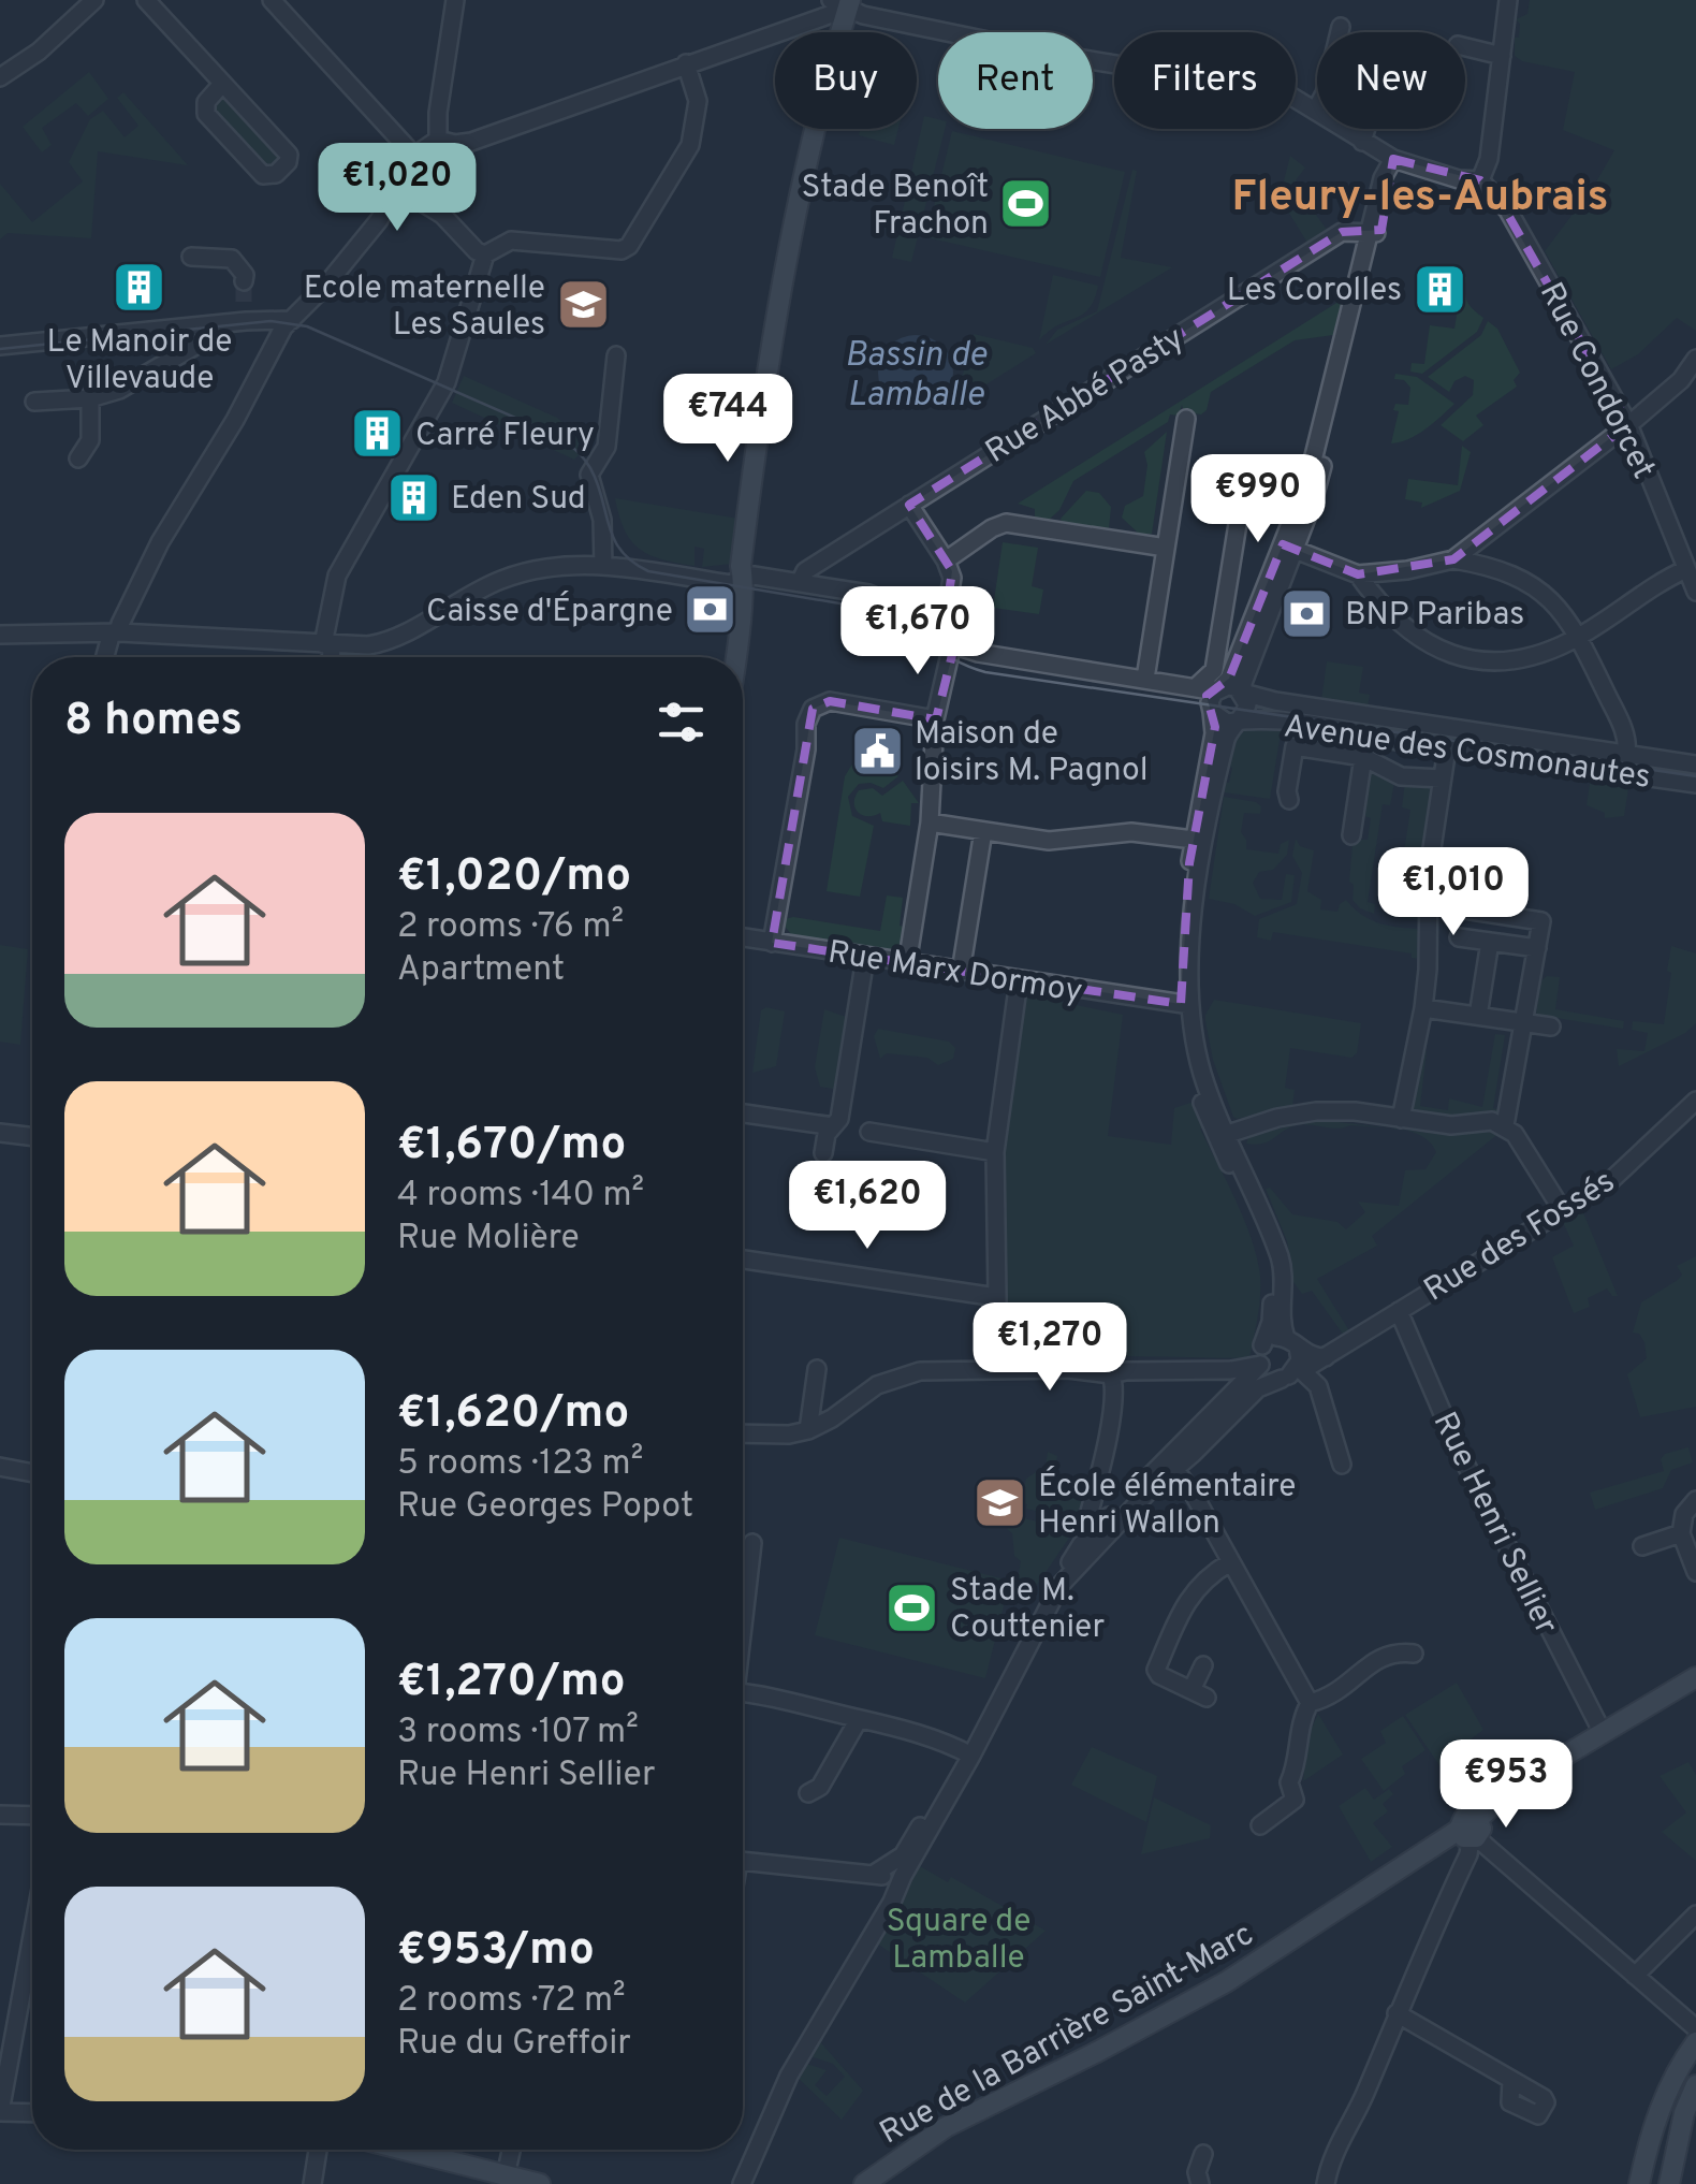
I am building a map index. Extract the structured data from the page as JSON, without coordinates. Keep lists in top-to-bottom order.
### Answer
{
  "streets": {
    "main road": ["Rue de la Barrière Saint-Marc"],
    "street": [
      "Rue Condorcet",
      "Rue Abbé Pasty",
      "Avenue des Cosmonautes",
      "Rue Marx Dormoy",
      "Rue des Fossés",
      "Rue Henri Sellier"
    ]
  },
  "crossings": [
    ["Rue des Fossés", "Rue Henri Sellier"],
    ["Rue Henri Sellier", "Rue de la Barrière Saint-Marc"]
  ],
  "districts": ["Fleury-les-Aubrais"],
  "water": ["Bassin de Lamballe"],
  "parks": ["Square de Lamballe"],
  "places": {
    "sports": ["Stade Benoît Frachon", "Stade M. Couttenier"],
    "building": [
      "Le Manoir de Villevaude",
      "Les Corolles",
      "Carré Fleury",
      "Eden Sud"
    ],
    "school or university": ["Ecole maternelle Les Saules", "École élémentaire Henri Wallon"],
    "bank": ["Caisse d'Épargne", "BNP Paribas"],
    "public building": ["Maison de loisirs M. Pagnol"]
  },
  "page": {
    "chip": [
      "Buy",
      "Rent",
      "Filters",
      "New"
    ],
    "price": [
      "€1,020",
      "€744",
      "€990",
      "€1,670",
      "€1,010",
      "€1,620",
      "€1,270",
      "€953"
    ],
    "heading": "8 homes",
    "list": [
      {
        "name": "€1,020/mo",
        "note": "2 rooms · 76 m² · Apartment"
      },
      {
        "name": "€1,670/mo",
        "note": "4 rooms · 140 m² · Rue Molière"
      },
      {
        "name": "€1,620/mo",
        "note": "5 rooms · 123 m² · Rue Georges Popot"
      },
      {
        "name": "€1,270/mo",
        "note": "3 rooms · 107 m² · Rue Henri Sellier"
      },
      {
        "name": "€953/mo",
        "note": "2 rooms · 72 m² · Rue du Greffoir"
      }
    ]
  }
}
